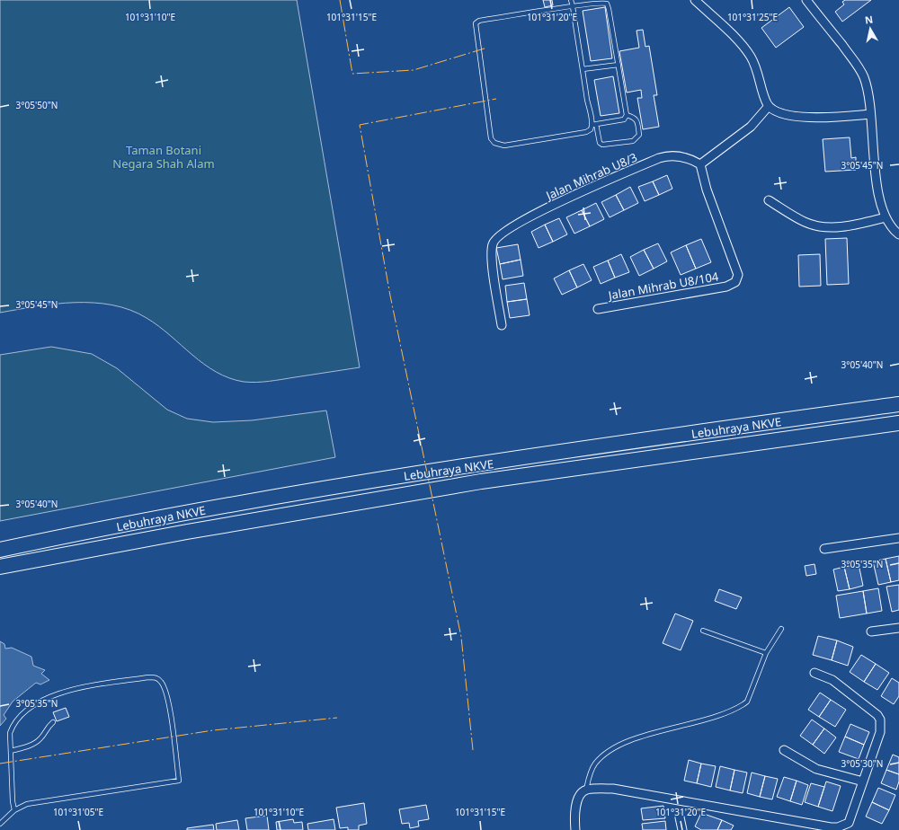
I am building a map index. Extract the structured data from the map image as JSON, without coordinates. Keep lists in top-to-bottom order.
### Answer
{
  "streets": {
    "highway": ["Lebuhraya NKVE"],
    "street": ["Jalan Mihrab U8/3", "Jalan Mihrab U8/104"]
  },
  "crossings": [
    ["Jalan Mihrab U8/3", "Jalan Mihrab U8/104"]
  ],
  "parks": ["Taman Botani Negara Shah Alam"],
  "north": "top",
  "coordinates": [
    "101°31'10\"E",
    "101°31'20\"E",
    "101°31'25\"E",
    "101°31'15\"E",
    "3°05'50\"N",
    "3°05'45\"N",
    "3°05'40\"N",
    "3°05'35\"N",
    "3°05'30\"N",
    "101°31'05\"E"
  ]
}
